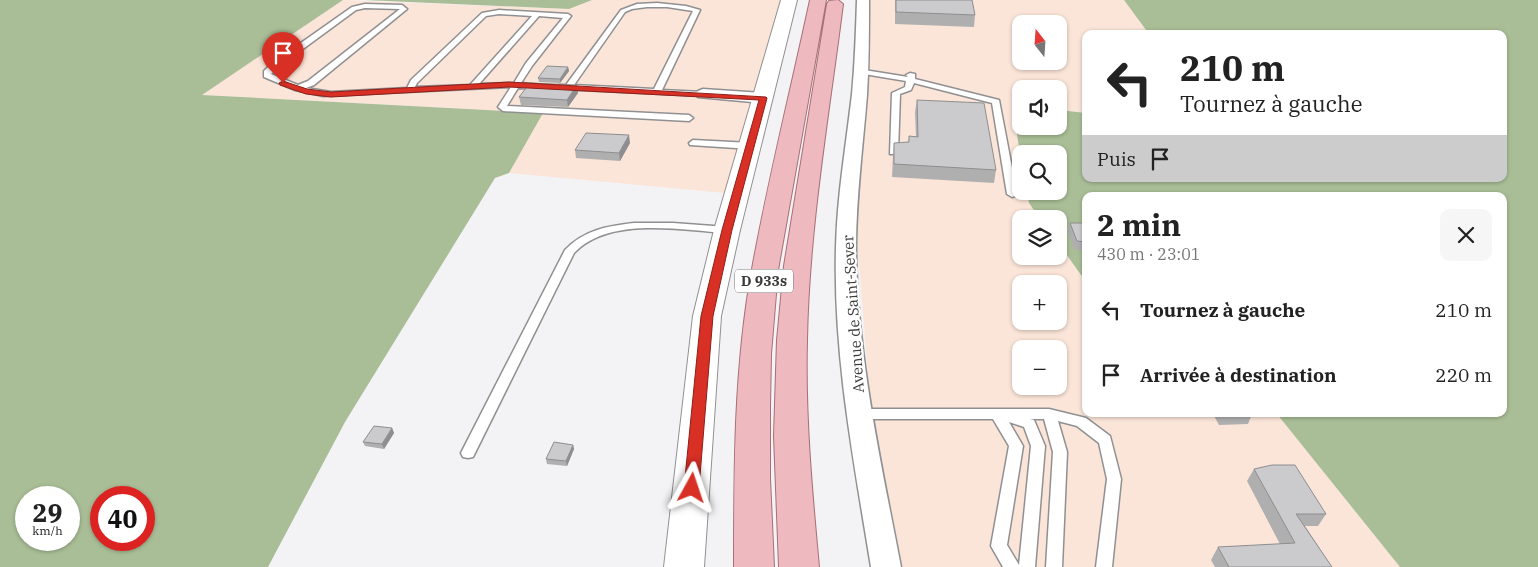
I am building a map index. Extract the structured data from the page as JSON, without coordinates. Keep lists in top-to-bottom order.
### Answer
{
  "streets": {
    "main road": ["D 933s"],
    "street": ["Avenue de Saint-Sever"]
  },
  "north": "top",
  "page": {
    "map_buttons": ["+", "−"],
    "turn": ["210 m", "Tournez à gauche"],
    "then": "Puis",
    "heading": ["2 min", "430 m · 23:01"],
    "list": [
      {
        "name": "Tournez à gauche",
        "value": "210 m"
      },
      {
        "name": "Arrivée à destination",
        "value": "220 m"
      }
    ],
    "speed": "29 km/h",
    "limit": "40"
  }
}
